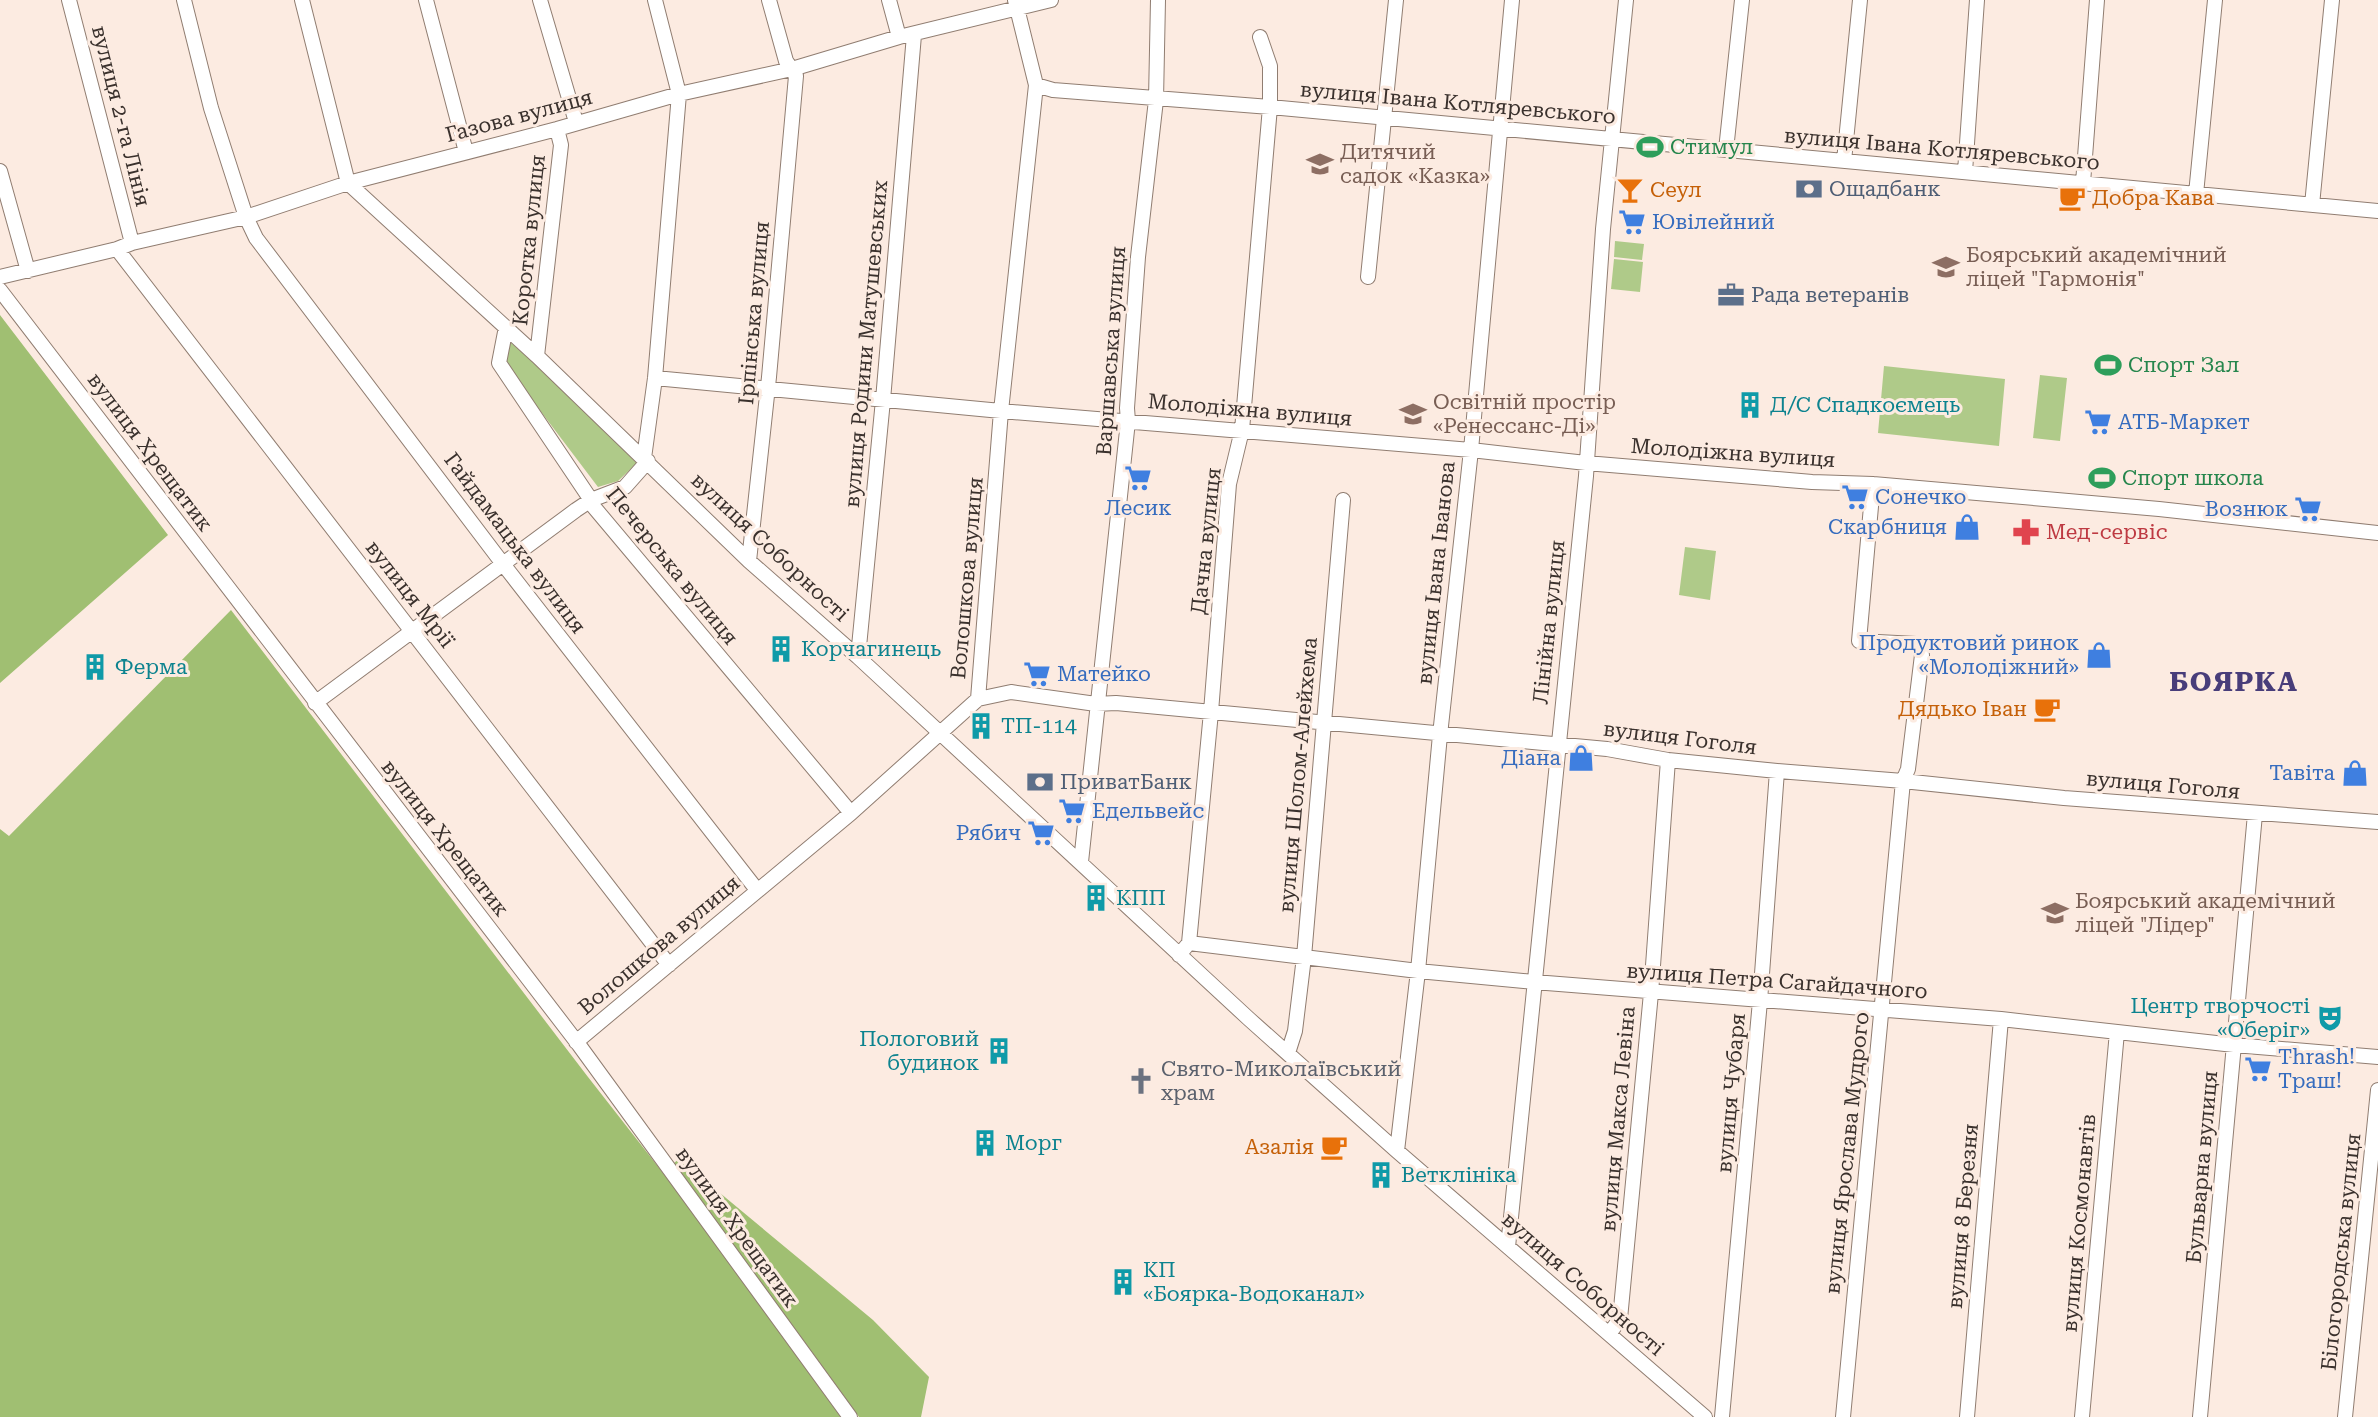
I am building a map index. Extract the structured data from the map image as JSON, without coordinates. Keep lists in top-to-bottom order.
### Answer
{
  "streets": {
    "street": [
      "вулиця Івана Котляревського",
      "вулиця 2-га Лінія",
      "Газова вулиця",
      "Коротка вулиця",
      "Ірпінська вулиця",
      "вулиця Родини Матушевських",
      "Варшавська вулиця",
      "Молодіжна вулиця",
      "вулиця Хрещатик",
      "Дачна вулиця",
      "Гайдамацька вулиця",
      "вулиця Соборності",
      "Печерська вулиця",
      "вулиця Івана Іванова",
      "Волошкова вулиця",
      "вулиця Мрії",
      "Лінійна вулиця",
      "вулиця Гоголя",
      "вулиця Шолом-Алейхема",
      "вулиця Петра Сагайдачного",
      "вулиця Чубаря",
      "вулиця Макса Левіна",
      "вулиця Ярослава Мудрого",
      "Бульварна вулиця",
      "вулиця 8 Березня",
      "вулиця Космонавтів",
      "Білогородська вулиця"
    ]
  },
  "crossings": [
    ["вулиця Івана Котляревського", "Варшавська вулиця"],
    ["вулиця Івана Котляревського", "Дачна вулиця"],
    ["вулиця Івана Котляревського", "вулиця Івана Іванова"],
    ["вулиця Івана Котляревського", "Волошкова вулиця"],
    ["вулиця Івана Котляревського", "Лінійна вулиця"],
    ["вулиця 2-га Лінія", "Газова вулиця"],
    ["Газова вулиця", "Коротка вулиця"],
    ["Газова вулиця", "Ірпінська вулиця"],
    ["Газова вулиця", "вулиця Родини Матушевських"],
    ["Газова вулиця", "Гайдамацька вулиця"],
    ["Газова вулиця", "вулиця Соборності"],
    ["Газова вулиця", "Волошкова вулиця"],
    ["Газова вулиця", "вулиця Мрії"],
    ["Коротка вулиця", "вулиця Соборності"],
    ["Ірпінська вулиця", "Молодіжна вулиця"],
    ["Ірпінська вулиця", "вулиця Соборності"],
    ["вулиця Родини Матушевських", "Молодіжна вулиця"],
    ["вулиця Родини Матушевських", "вулиця Соборності"],
    ["Варшавська вулиця", "Молодіжна вулиця"],
    ["Варшавська вулиця", "вулиця Соборності"],
    ["Варшавська вулиця", "вулиця Гоголя"],
    ["Молодіжна вулиця", "Дачна вулиця"],
    ["Молодіжна вулиця", "вулиця Івана Іванова"],
    ["Молодіжна вулиця", "Волошкова вулиця"],
    ["Молодіжна вулиця", "Лінійна вулиця"],
    ["Молодіжна вулиця", "вулиця Ярослава Мудрого"],
    ["вулиця Хрещатик", "Волошкова вулиця"],
    ["Дачна вулиця", "вулиця Гоголя"],
    ["Дачна вулиця", "вулиця Петра Сагайдачного"],
    ["Гайдамацька вулиця", "Волошкова вулиця"],
    ["вулиця Соборності", "Печерська вулиця"],
    ["вулиця Соборності", "вулиця Івана Іванова"],
    ["вулиця Соборності", "Волошкова вулиця"],
    ["вулиця Соборності", "Лінійна вулиця"],
    ["вулиця Соборності", "вулиця Шолом-Алейхема"],
    ["вулиця Соборності", "вулиця Макса Левіна"],
    ["Печерська вулиця", "Волошкова вулиця"],
    ["вулиця Івана Іванова", "вулиця Гоголя"],
    ["вулиця Івана Іванова", "вулиця Петра Сагайдачного"],
    ["Волошкова вулиця", "вулиця Мрії"],
    ["Волошкова вулиця", "вулиця Гоголя"],
    ["Лінійна вулиця", "вулиця Гоголя"],
    ["Лінійна вулиця", "вулиця Петра Сагайдачного"],
    ["вулиця Гоголя", "вулиця Шолом-Алейхема"],
    ["вулиця Гоголя", "вулиця Чубаря"],
    ["вулиця Гоголя", "вулиця Макса Левіна"],
    ["вулиця Гоголя", "вулиця Ярослава Мудрого"],
    ["вулиця Гоголя", "Бульварна вулиця"],
    ["вулиця Шолом-Алейхема", "вулиця Петра Сагайдачного"],
    ["вулиця Петра Сагайдачного", "вулиця Чубаря"],
    ["вулиця Петра Сагайдачного", "вулиця Макса Левіна"],
    ["вулиця Петра Сагайдачного", "вулиця Ярослава Мудрого"],
    ["вулиця Петра Сагайдачного", "Бульварна вулиця"],
    ["вулиця Петра Сагайдачного", "вулиця 8 Березня"],
    ["вулиця Петра Сагайдачного", "вулиця Космонавтів"]
  ],
  "districts": ["БОЯРКА"],
  "places": {
    "sports": ["Стимул", "Спорт Зал", "Спорт школа"],
    "school or university": [
      "Дитячий садок «Казка»",
      "Боярський академічний ліцей \"Гармонія\"",
      "Освітній простір «Ренессанс-Ді»",
      "Боярський академічний ліцей \"Лідер\""
    ],
    "bank": ["Ощадбанк", "ПриватБанк"],
    "bar": ["Сеул"],
    "cafe": ["Добра Кава", "Дядько Іван", "Азалія"],
    "supermarket": [
      "Ювілейний",
      "АТБ-Маркет",
      "Лесик",
      "Сонечко",
      "Вознюк",
      "Матейко",
      "Едельвейс",
      "Рябич",
      "Thrash! Траш!"
    ],
    "office": ["Рада ветеранів"],
    "building": [
      "Д/С Спадкоємець",
      "Корчагинець",
      "Ферма",
      "ТП-114",
      "КПП",
      "Пологовий будинок",
      "Морг",
      "Ветклініка",
      "КП «Боярка-Водоканал»"
    ],
    "shop": [
      "Скарбниця",
      "Продуктовий ринок «Молодіжний»",
      "Діана",
      "Тавіта"
    ],
    "pharmacy": ["Мед-сервіс"],
    "theatre": ["Центр творчості «Оберіг»"],
    "church": ["Свято-Миколаївський храм"]
  }
}
